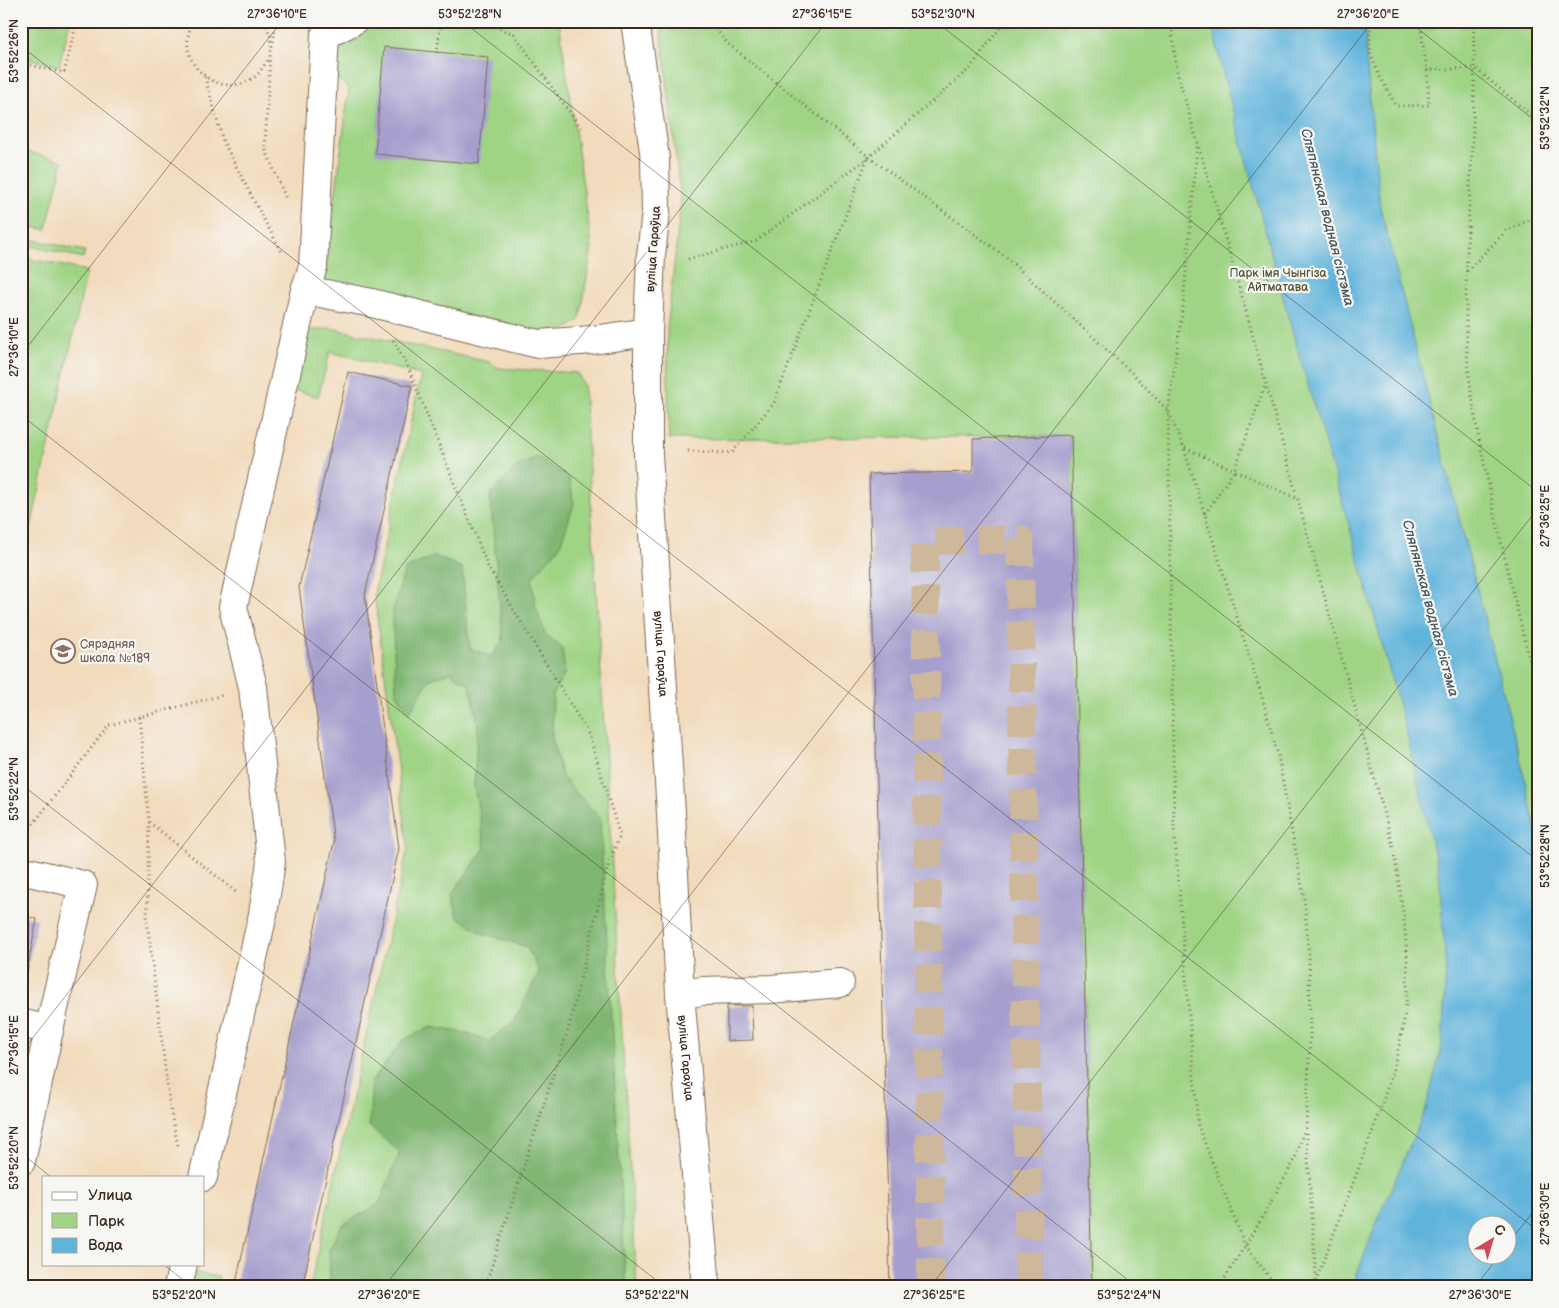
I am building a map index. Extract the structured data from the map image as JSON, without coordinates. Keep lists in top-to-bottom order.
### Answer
{
  "streets": {
    "street": ["вуліца Гараўца"]
  },
  "water": ["Сляпянская водная сістэма"],
  "parks": ["Парк імя Чынгіза Айтматава"],
  "places": {
    "school or university": ["Сярэдняя школа №189"]
  },
  "legend": ["Улица", "Парк", "Вода"],
  "north": "top right",
  "coordinates": [
    "27°36'10\"E",
    "53°52'28\"N",
    "27°36'15\"E",
    "53°52'30\"N",
    "27°36'20\"E",
    "53°52'26\"N",
    "53°52'32\"N",
    "27°36'25\"E",
    "53°52'22\"N",
    "53°52'20\"N",
    "27°36'30\"E",
    "53°52'24\"N"
  ]
}
